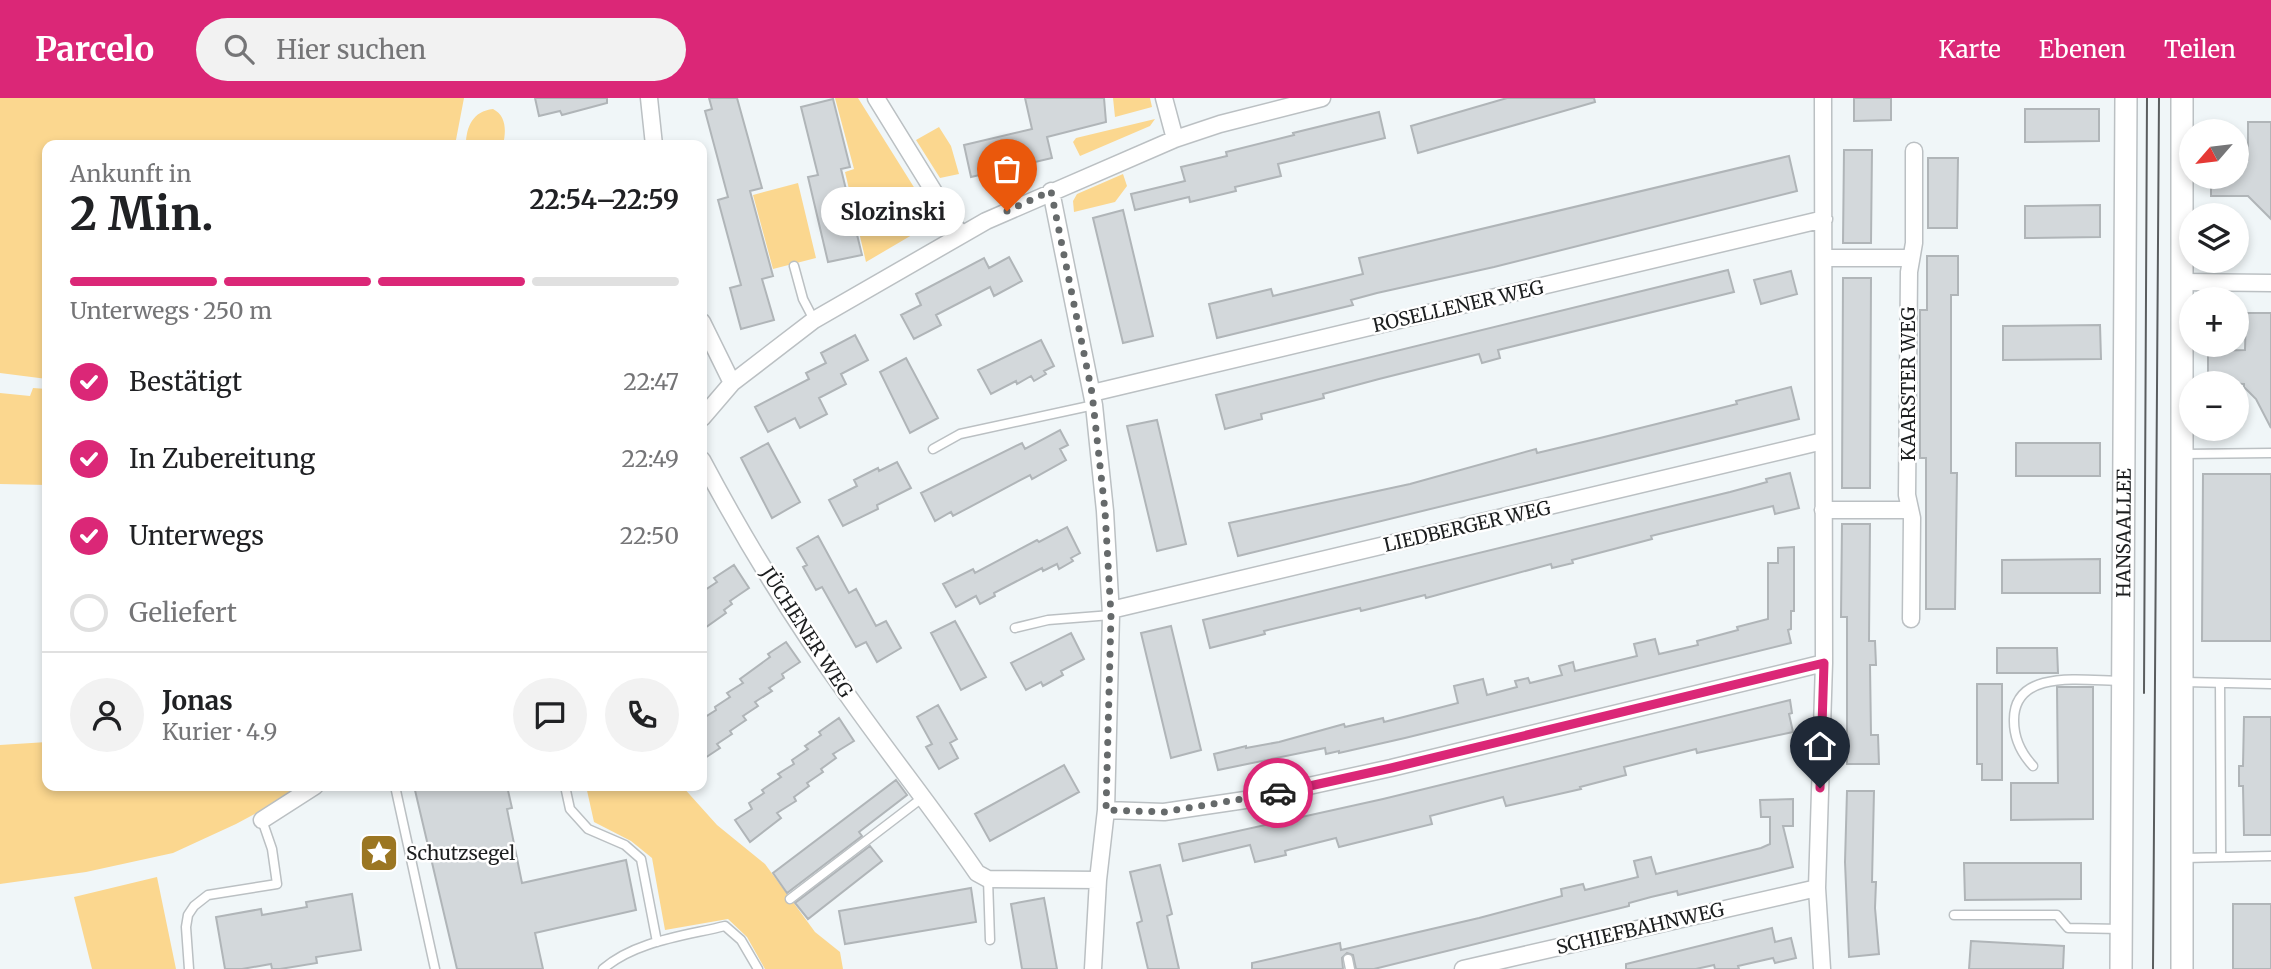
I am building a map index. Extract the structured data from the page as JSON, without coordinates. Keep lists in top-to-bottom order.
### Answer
{
  "streets": {
    "street": [
      "ROSELLENER WEG",
      "KAARSTER WEG",
      "LIEDBERGER WEG",
      "HANSAALLEE",
      "JÜCHENER WEG",
      "SCHIEFBAHNWEG"
    ]
  },
  "places": {
    "other": ["Slozinski"],
    "place": ["Schutzsegel"]
  },
  "north": "bottom left",
  "page": {
    "header": "Parcelo",
    "search": "Hier suchen",
    "nav": ["Karte", "Ebenen", "Teilen"],
    "map_buttons": ["+", "−"],
    "heading": ["2 Min.", "Ankunft in", "22:54–22:59"],
    "panel": ["Jonas", "Kurier · 4.9"],
    "bubble": "Slozinski",
    "bar": "Unterwegs · 250 m",
    "list": [
      ["Bestätigt", "22:47"],
      ["In Zubereitung", "22:49"],
      ["Unterwegs", "22:50"],
      "Geliefert"
    ]
  }
}
